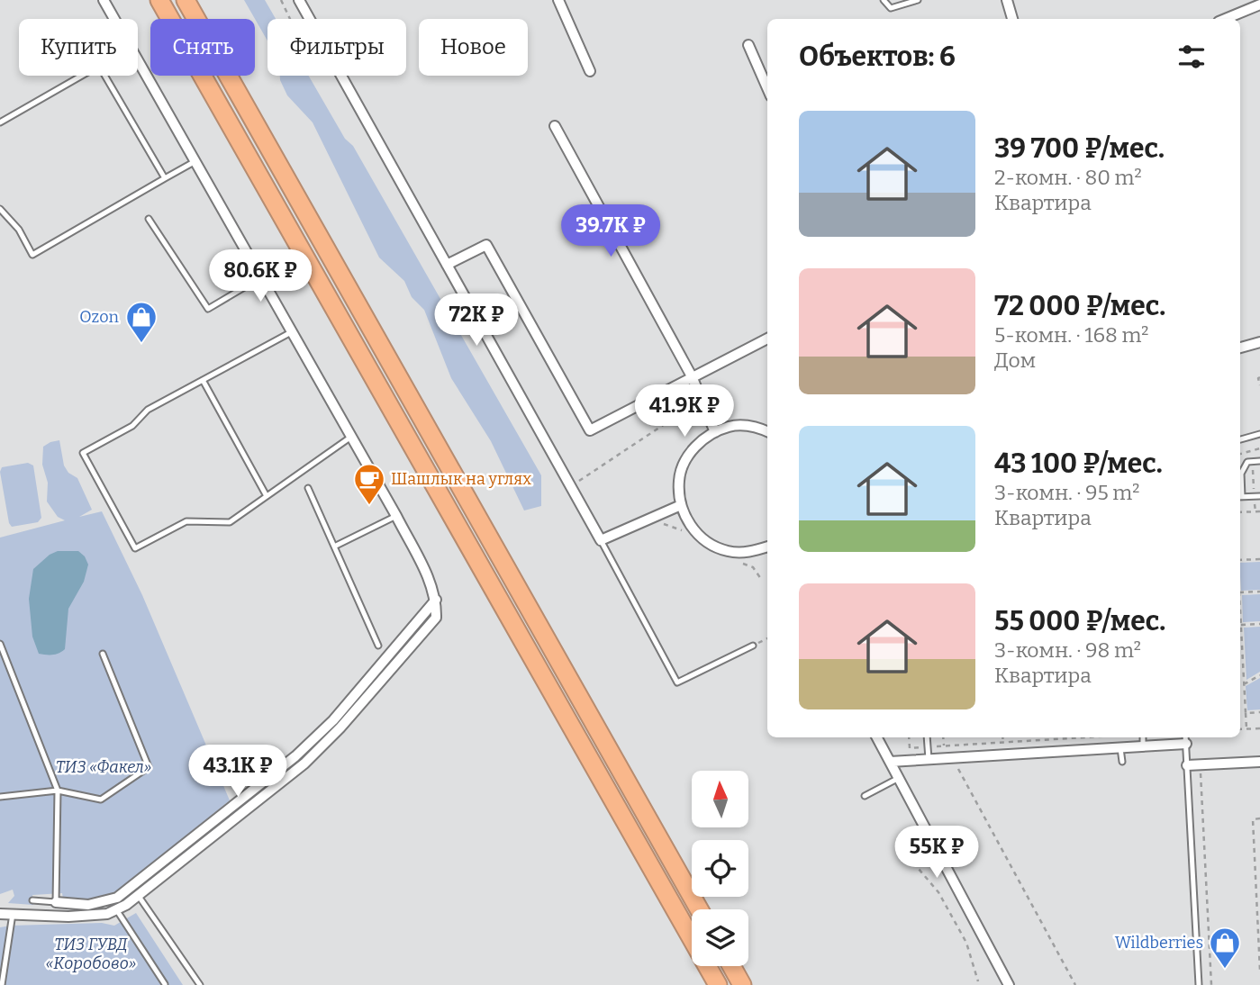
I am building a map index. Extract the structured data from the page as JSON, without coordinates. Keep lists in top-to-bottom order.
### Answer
{
  "parks": ["ТИЗ «Факел»", "ТИЗ ГУВД «Коробово»"],
  "places": {
    "shop": ["Ozon", "Wildberries"],
    "cafe": ["Шашлык на углях"]
  },
  "north": "top",
  "page": {
    "chip": [
      "Купить",
      "Снять",
      "Фильтры",
      "Новое"
    ],
    "heading": "Объектов: 6",
    "list": [
      {
        "name": "39 700 ₽/мес.",
        "note": "2-комн. · 80 m² · Квартира"
      },
      {
        "name": "72 000 ₽/мес.",
        "note": "5-комн. · 168 m² · Дом"
      },
      {
        "name": "43 100 ₽/мес.",
        "note": "3-комн. · 95 m² · Квартира"
      },
      {
        "name": "55 000 ₽/мес.",
        "note": "3-комн. · 98 m² · Квартира"
      }
    ],
    "price": [
      "39.7K ₽",
      "80.6K ₽",
      "72K ₽",
      "41.9K ₽",
      "43.1K ₽",
      "55K ₽"
    ]
  }
}
